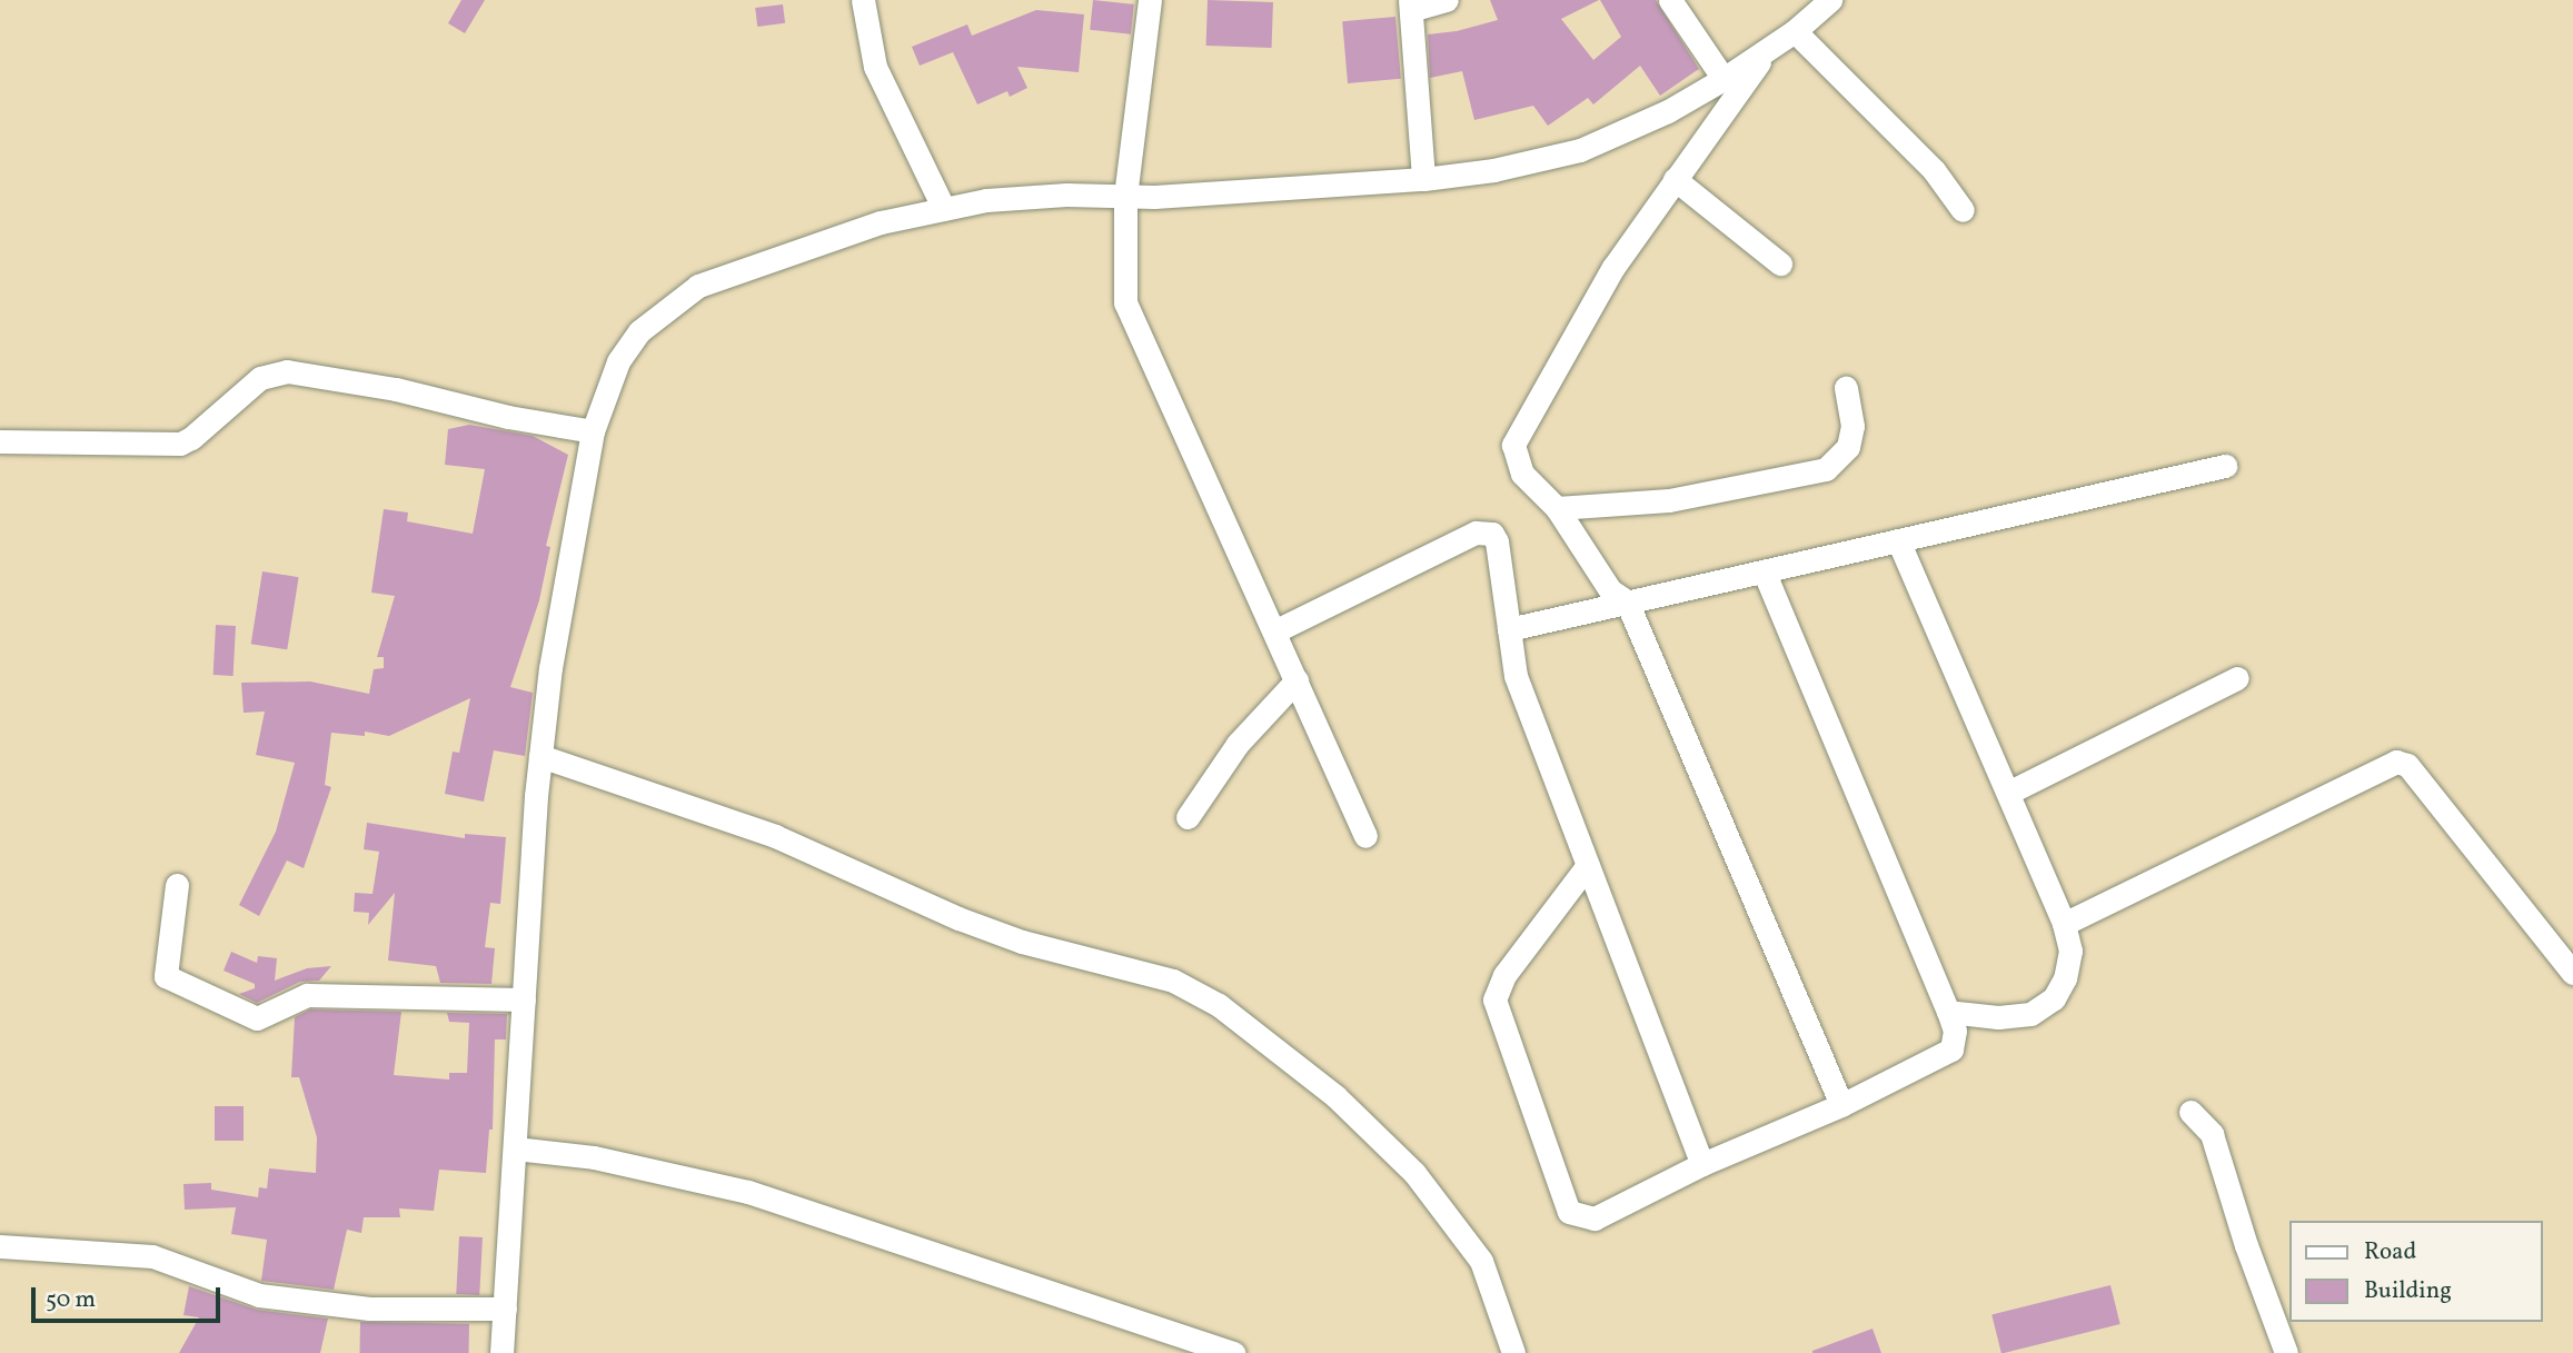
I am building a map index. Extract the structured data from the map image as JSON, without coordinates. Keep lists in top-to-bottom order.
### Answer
{
  "legend": ["Road", "Building"],
  "scale_bar": "50 m"
}
